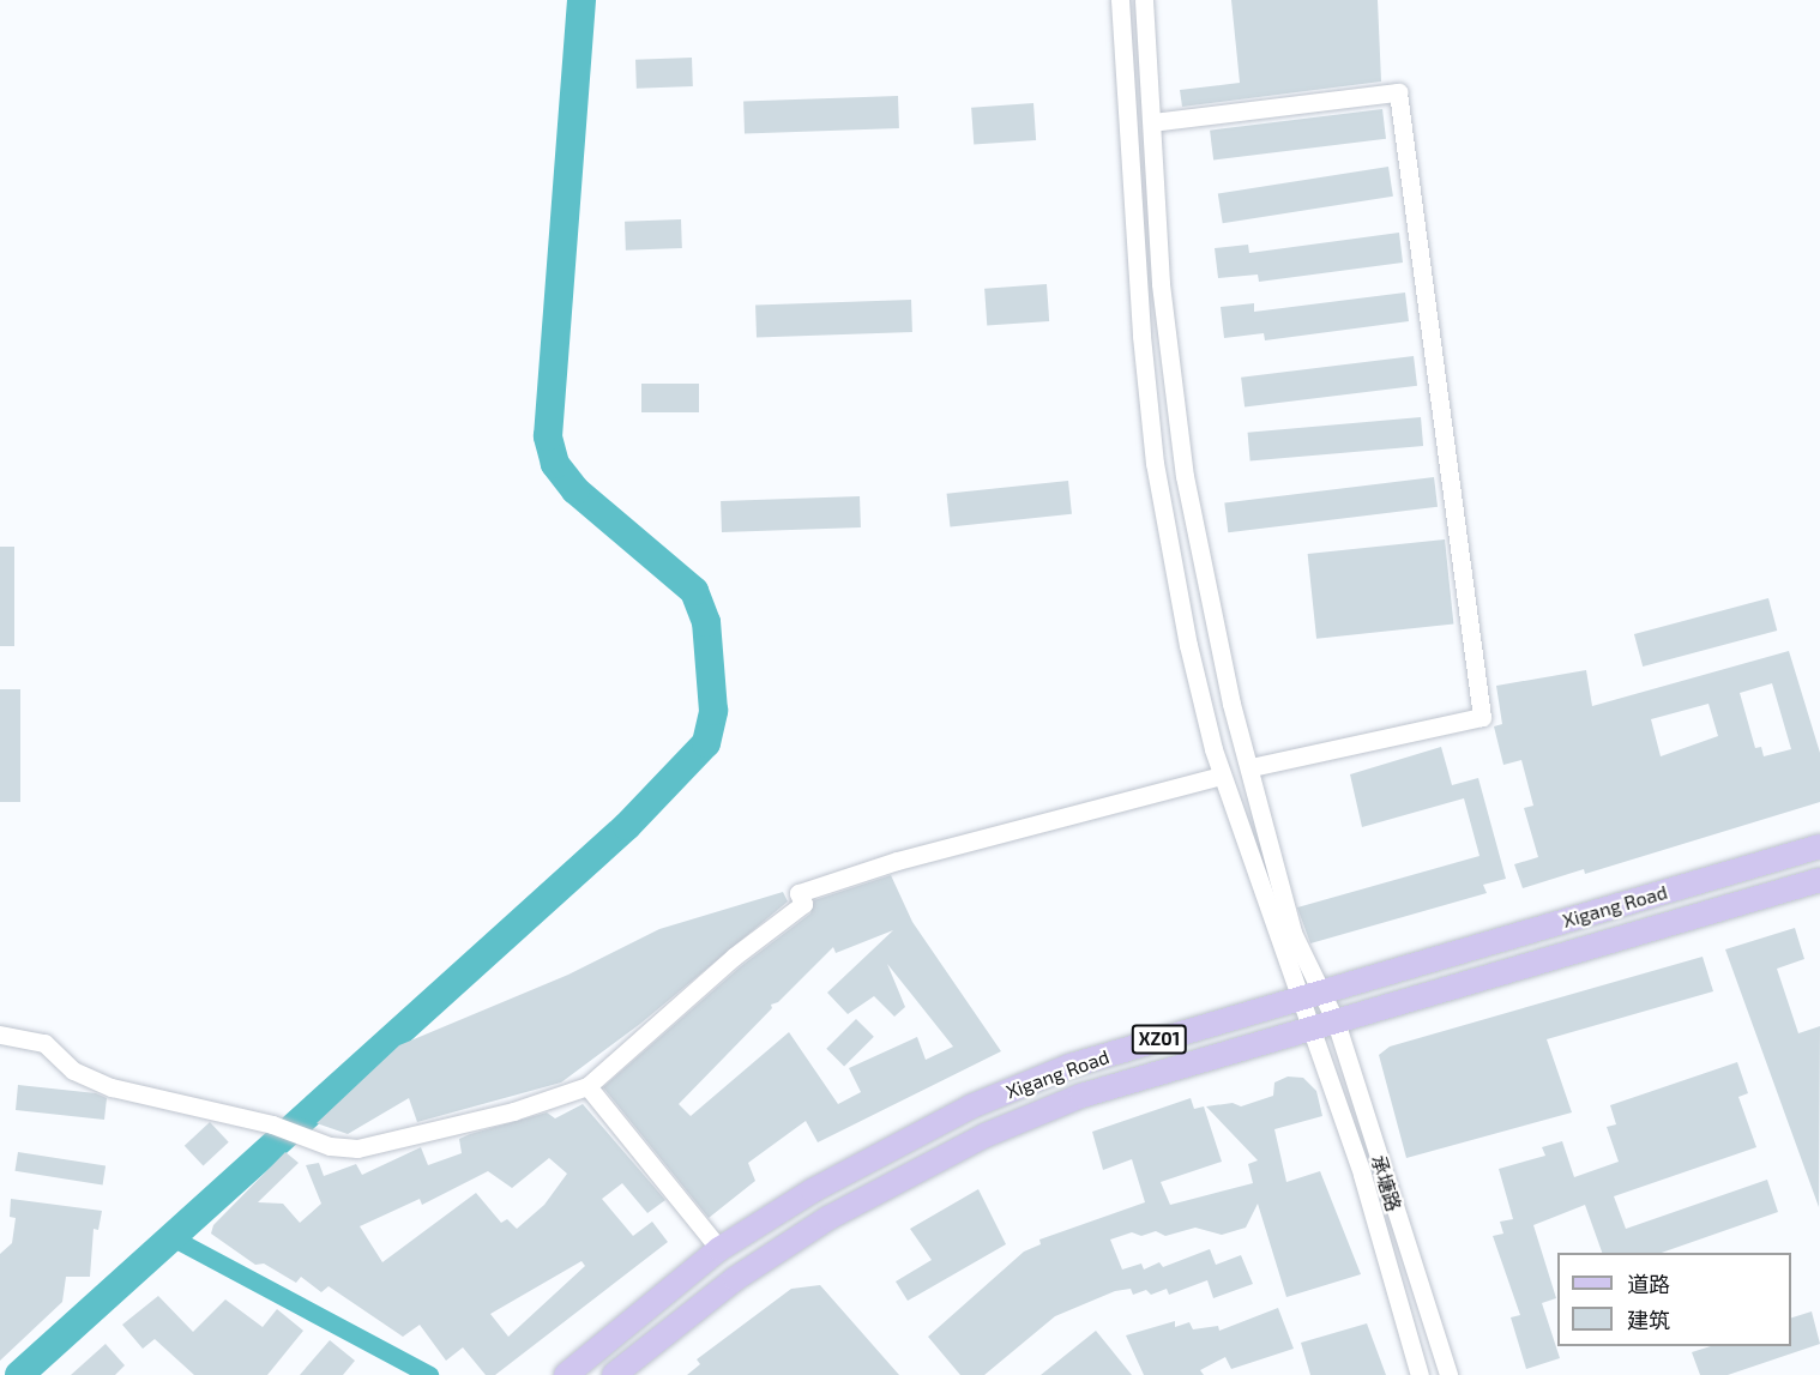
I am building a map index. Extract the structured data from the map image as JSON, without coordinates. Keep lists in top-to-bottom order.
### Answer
{
  "streets": {
    "main road": ["Xigang Road", "XZ01"],
    "street": ["承塘路"]
  },
  "crossings": [
    ["Xigang Road", "承塘路"]
  ],
  "legend": ["道路", "建筑"]
}
